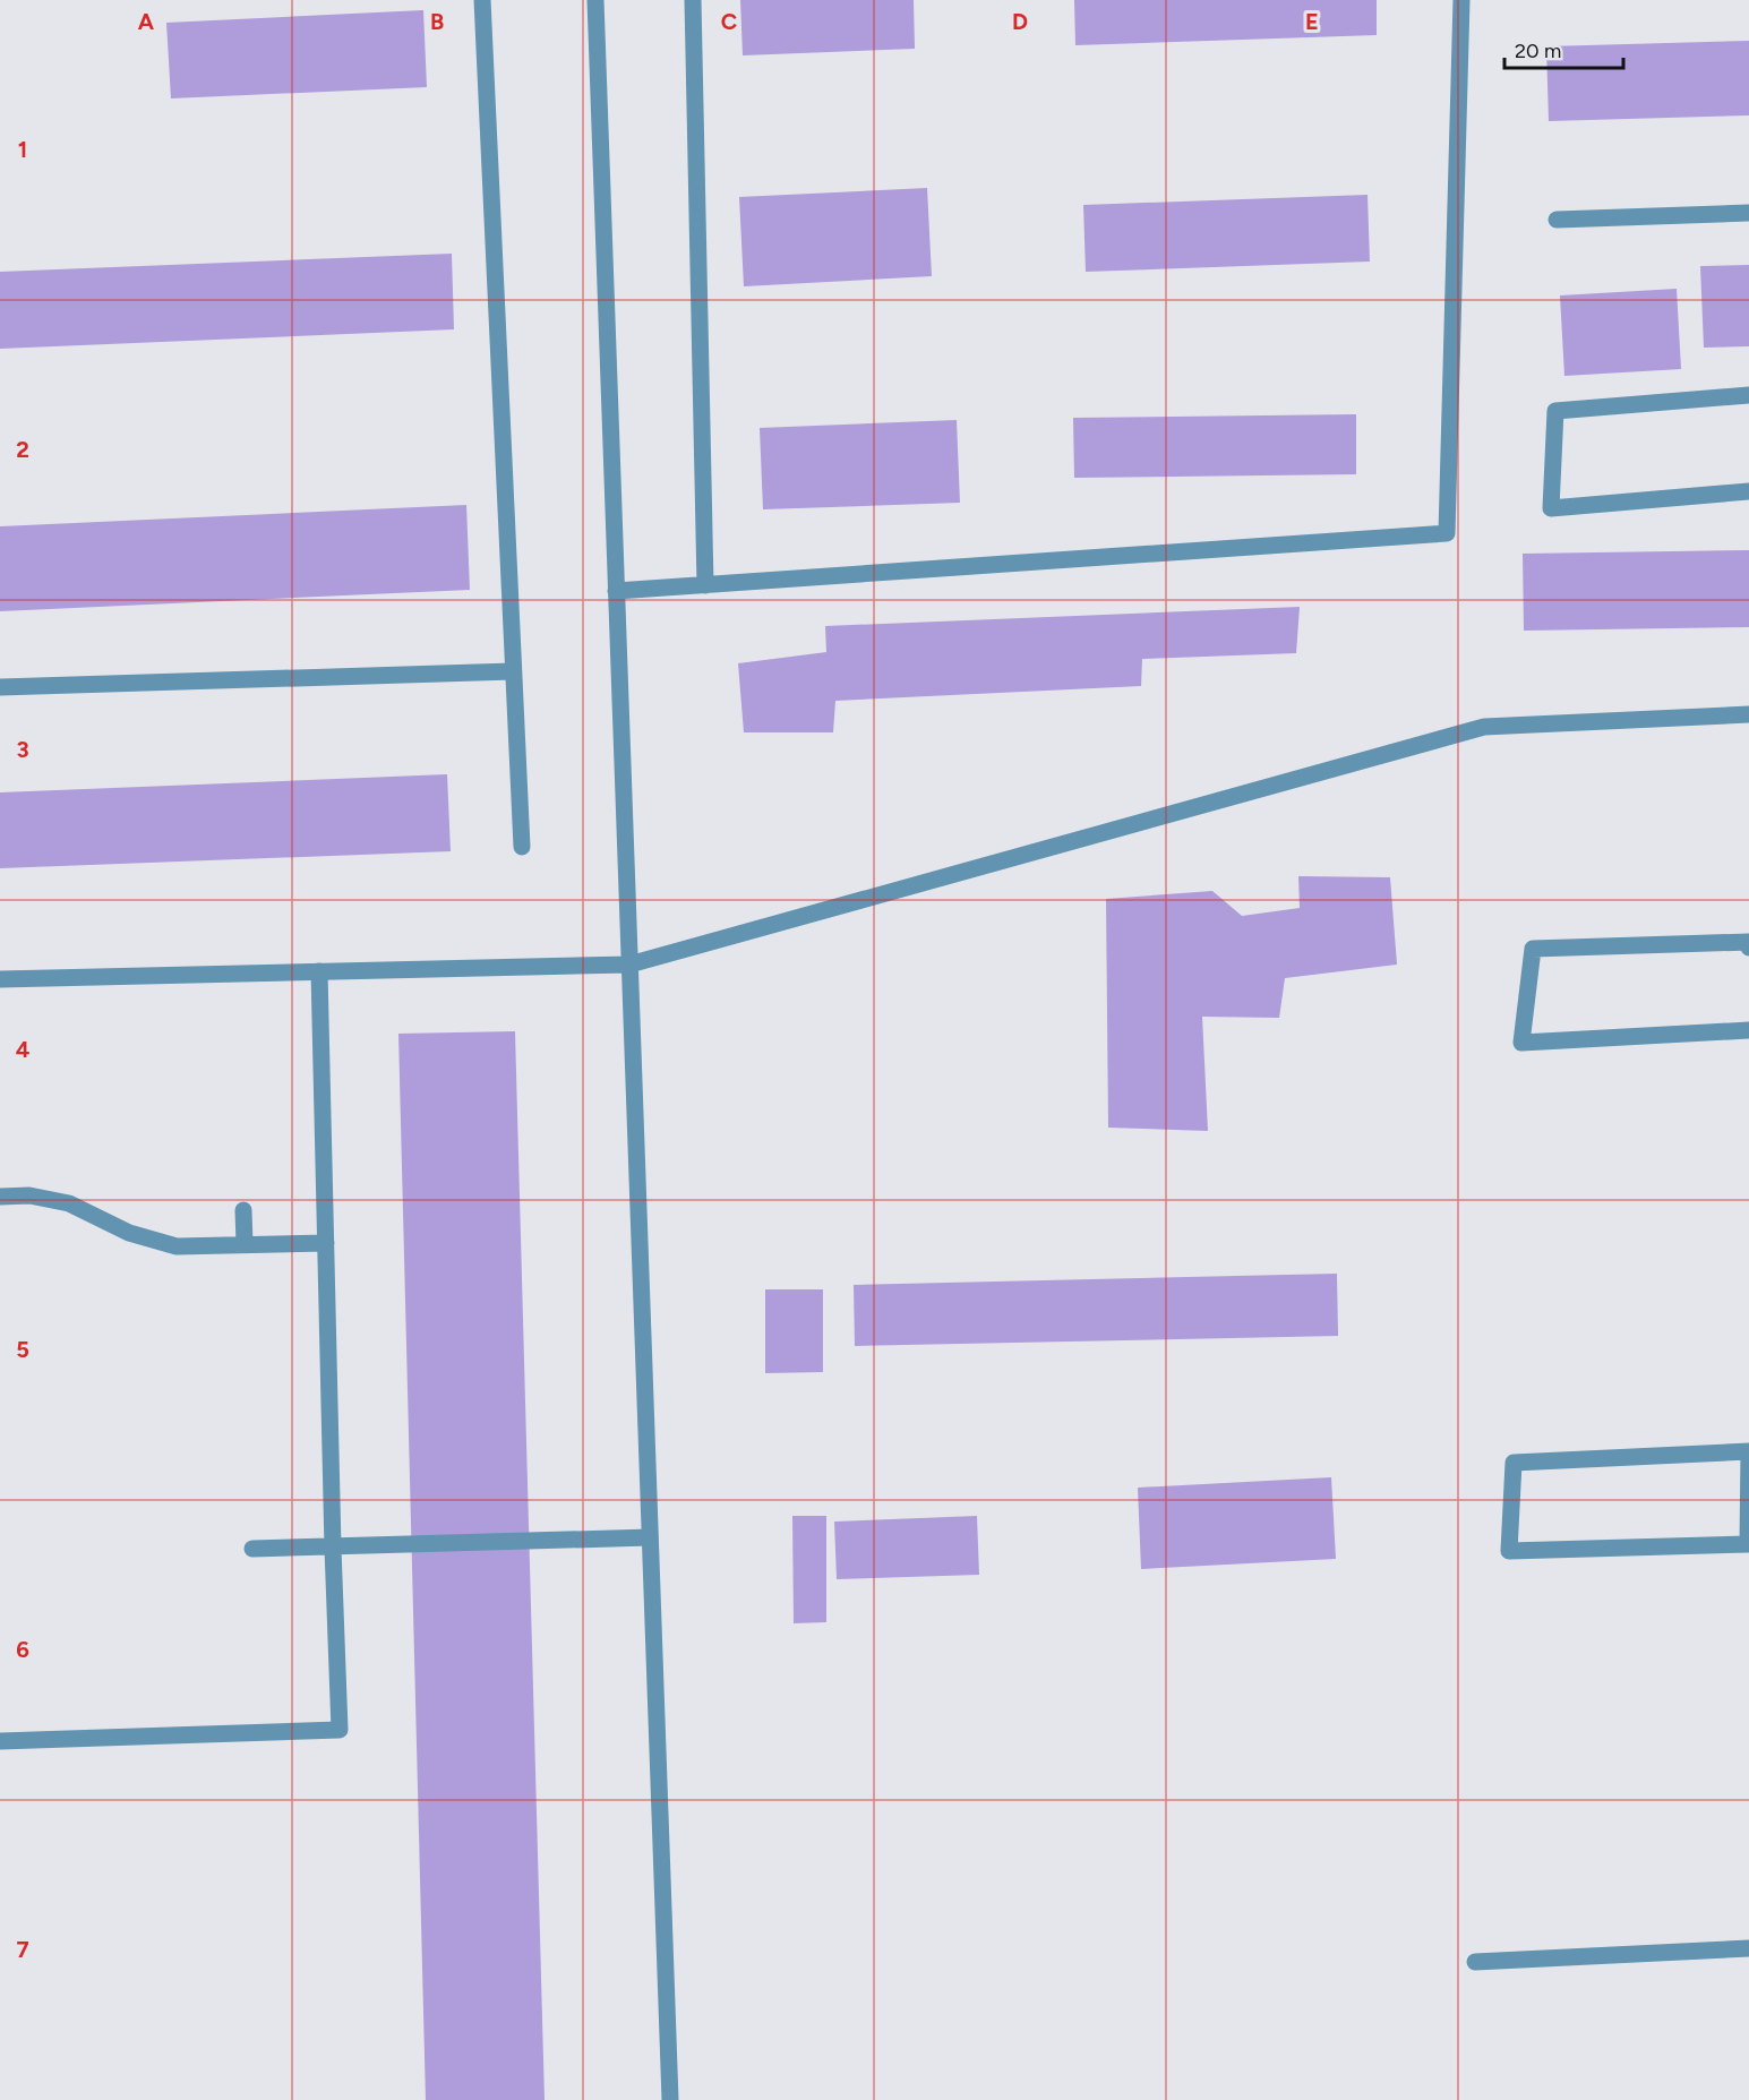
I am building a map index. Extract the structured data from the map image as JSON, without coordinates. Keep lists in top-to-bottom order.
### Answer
{
  "scale_bar": "20 m",
  "grid": {
    "columns": [
      "A",
      "B",
      "C",
      "D",
      "E"
    ],
    "rows": [
      "1",
      "2",
      "3",
      "4",
      "5",
      "6",
      "7"
    ]
  }
}
